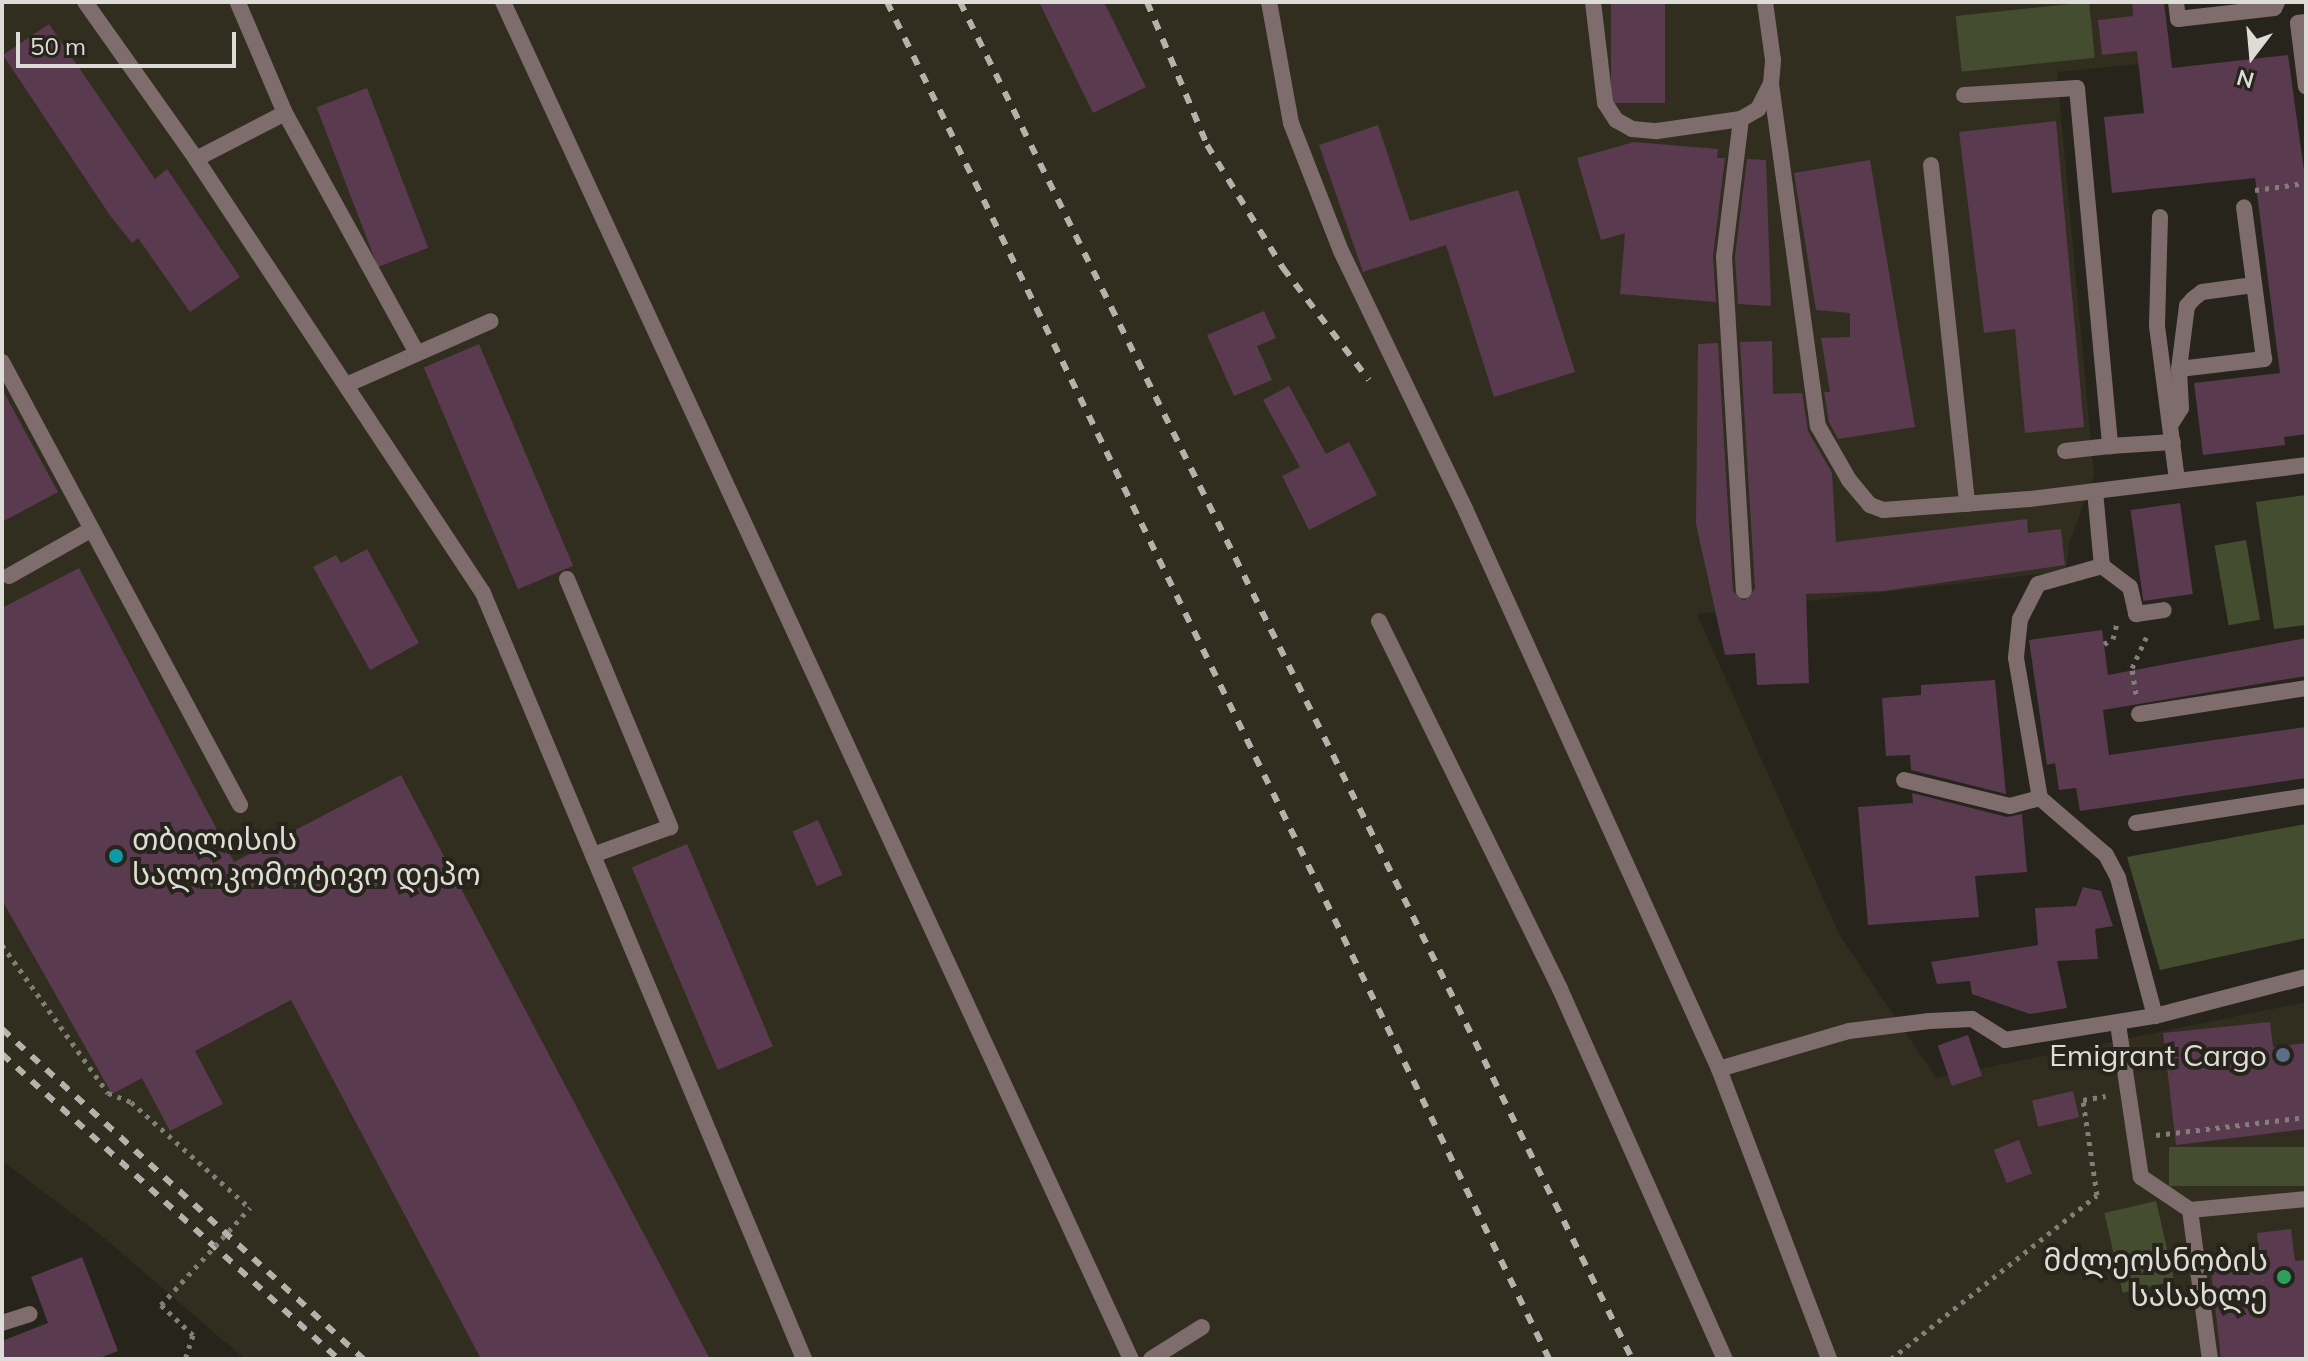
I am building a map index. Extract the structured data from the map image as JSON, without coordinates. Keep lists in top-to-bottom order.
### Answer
{
  "places": ["თბილისის სალოკომოტივო დეპო", "Emigrant Cargo", "მძლეოსნობის სასახლე"],
  "scale_bar": "50 m",
  "north": "bottom"
}
